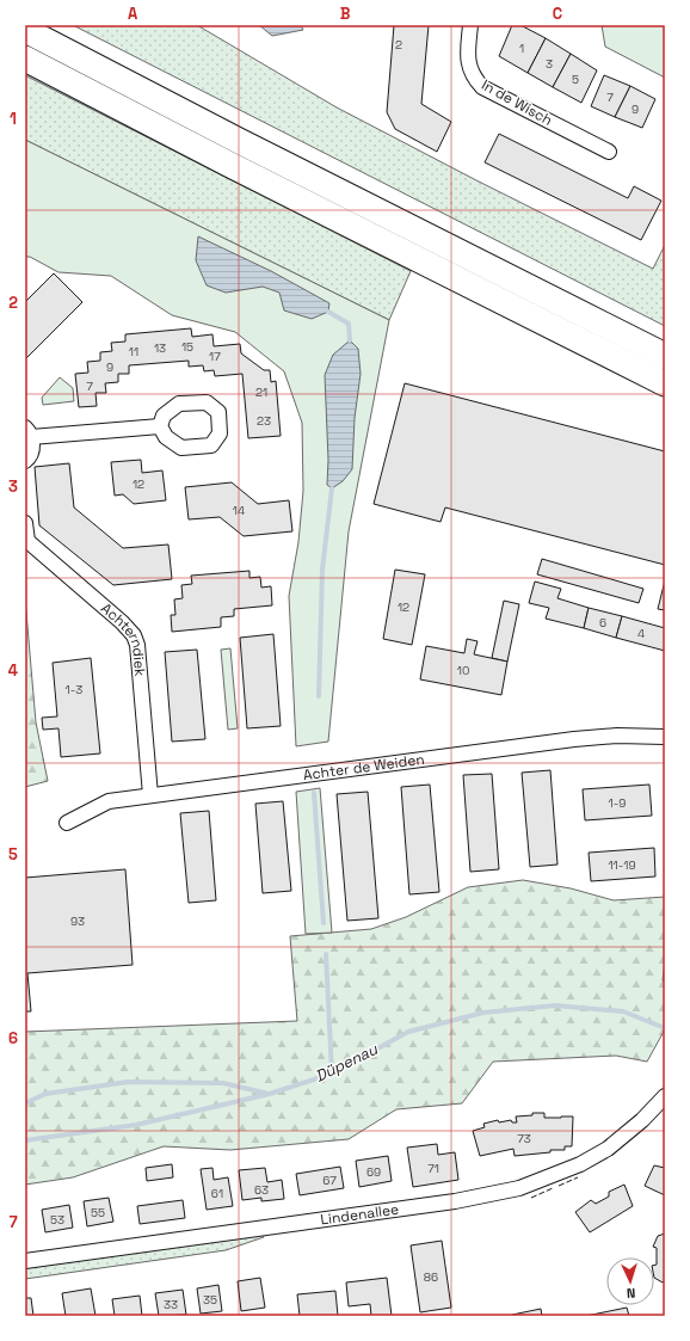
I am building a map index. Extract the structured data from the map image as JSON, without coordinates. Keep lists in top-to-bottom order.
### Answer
{
  "streets": {
    "street": [
      "In de Wisch",
      "Achterndiek",
      "Achter de Weiden",
      "Lindenallee"
    ]
  },
  "crossings": [
    ["Achterndiek", "Achter de Weiden"]
  ],
  "water": ["Düpenau"],
  "house_numbers": [
    "2",
    "1",
    "3",
    "5",
    "7",
    "9",
    "15",
    "13",
    "11",
    "17",
    "9",
    "7",
    "21",
    "23",
    "12",
    "14",
    "12",
    "6",
    "4",
    "10",
    "1-3",
    "1-9",
    "11-19",
    "93",
    "73",
    "71",
    "69",
    "67",
    "63",
    "61",
    "55",
    "53",
    "86",
    "35",
    "33"
  ],
  "north": "bottom",
  "grid": {
    "columns": ["A", "B", "C"],
    "rows": [
      "1",
      "2",
      "3",
      "4",
      "5",
      "6",
      "7"
    ]
  }
}
